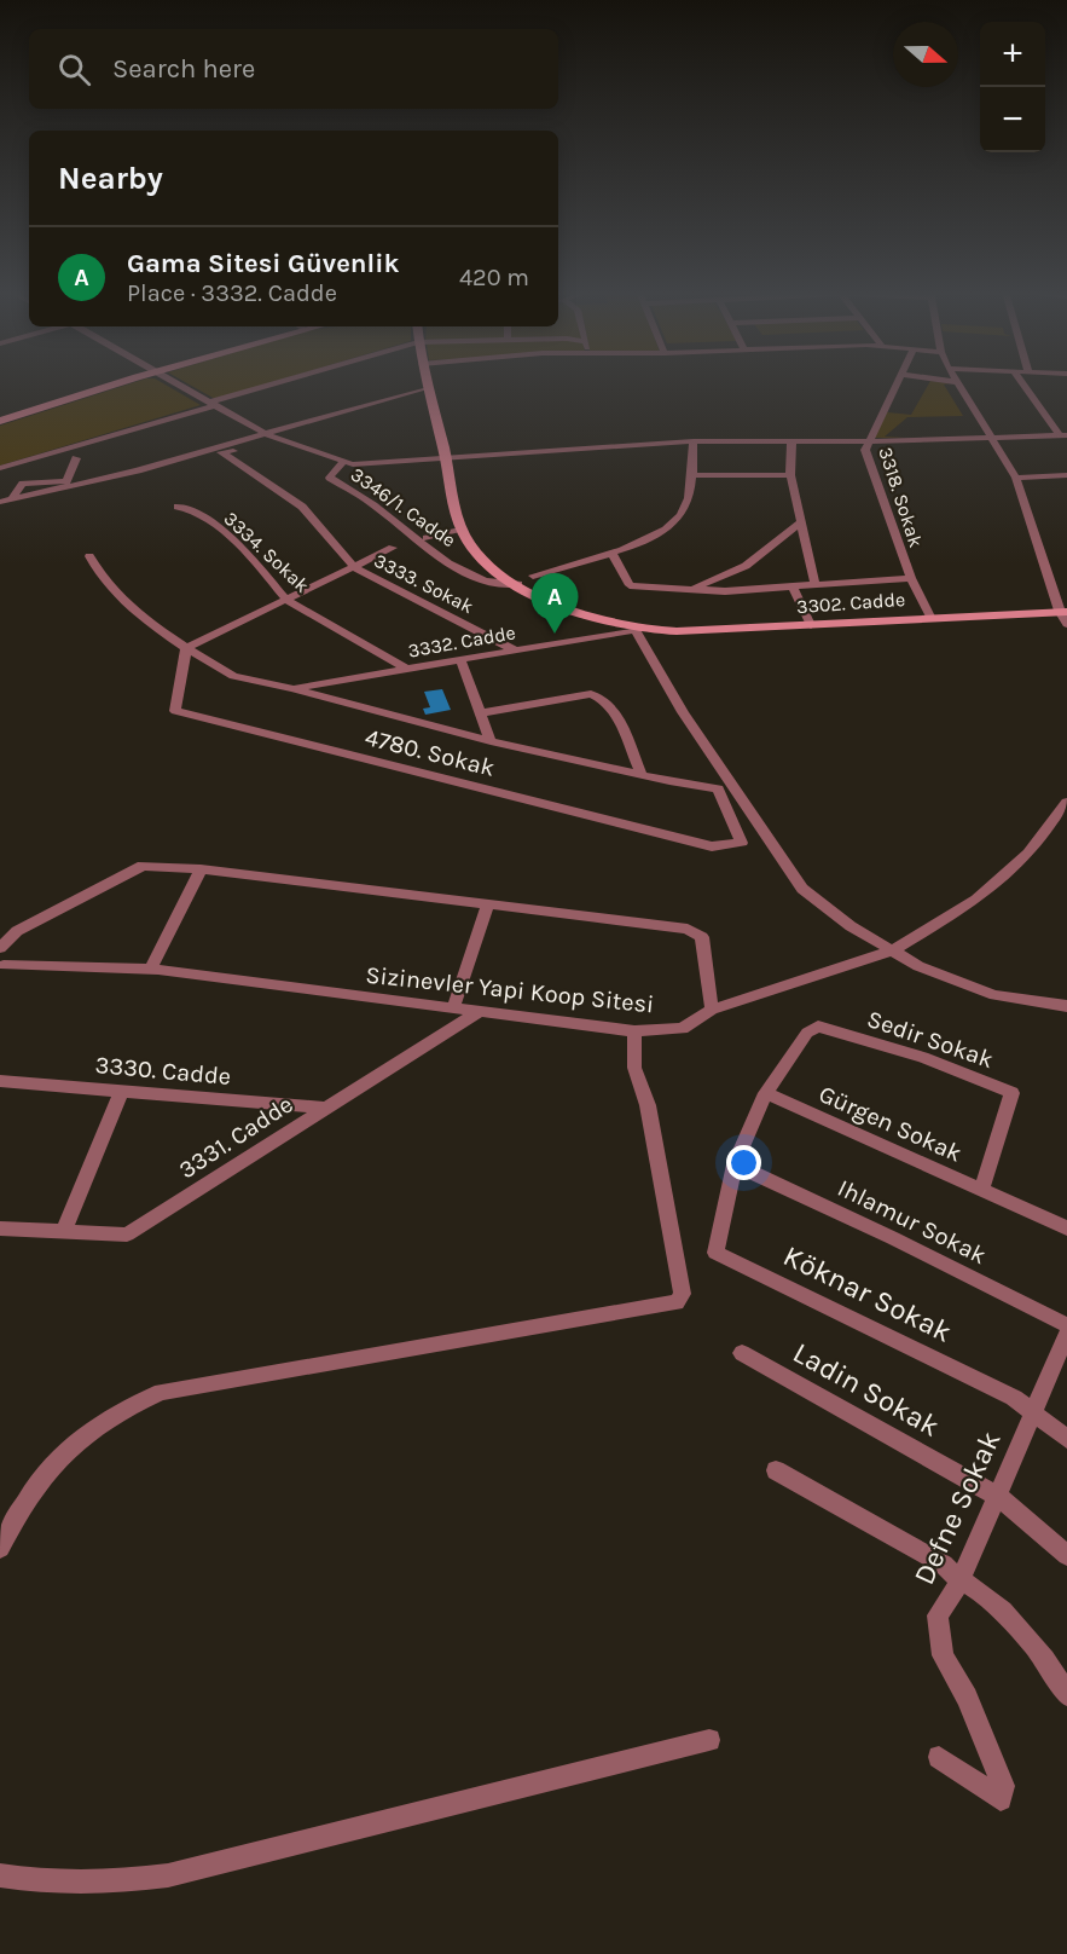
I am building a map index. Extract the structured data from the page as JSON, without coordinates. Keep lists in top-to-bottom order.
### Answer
{
  "streets": {
    "street": [
      "3318. Sokak",
      "3346/1. Cadde",
      "3334. Sokak",
      "3333. Sokak",
      "3302. Cadde",
      "3332. Cadde",
      "4780. Sokak",
      "Sizinevler Yapi Koop Sitesi",
      "Sedir Sokak",
      "3330. Cadde",
      "Gürgen Sokak",
      "3331. Cadde",
      "Ihlamur Sokak",
      "Köknar Sokak",
      "Ladin Sokak",
      "Defne Sokak"
    ]
  },
  "crossings": [
    ["3318. Sokak", "3302. Cadde"],
    ["3346/1. Cadde", "3302. Cadde"],
    ["3334. Sokak", "3332. Cadde"],
    ["3333. Sokak", "3332. Cadde"],
    ["3302. Cadde", "3332. Cadde"],
    ["Sizinevler Yapi Koop Sitesi", "3331. Cadde"],
    ["Sedir Sokak", "Gürgen Sokak"],
    ["3330. Cadde", "3331. Cadde"],
    ["Ihlamur Sokak", "Köknar Sokak"],
    ["Ihlamur Sokak", "Defne Sokak"],
    ["Köknar Sokak", "Defne Sokak"],
    ["Ladin Sokak", "Defne Sokak"]
  ],
  "north": "right",
  "page": {
    "map_buttons": ["+", "−"],
    "search": "Search here",
    "heading": "Nearby",
    "list": [
      {
        "mark": "A",
        "name": "Gama Sitesi Güvenlik",
        "note": "Place · 3332. Cadde",
        "value": "420 m"
      }
    ],
    "pins": "A"
  }
}
